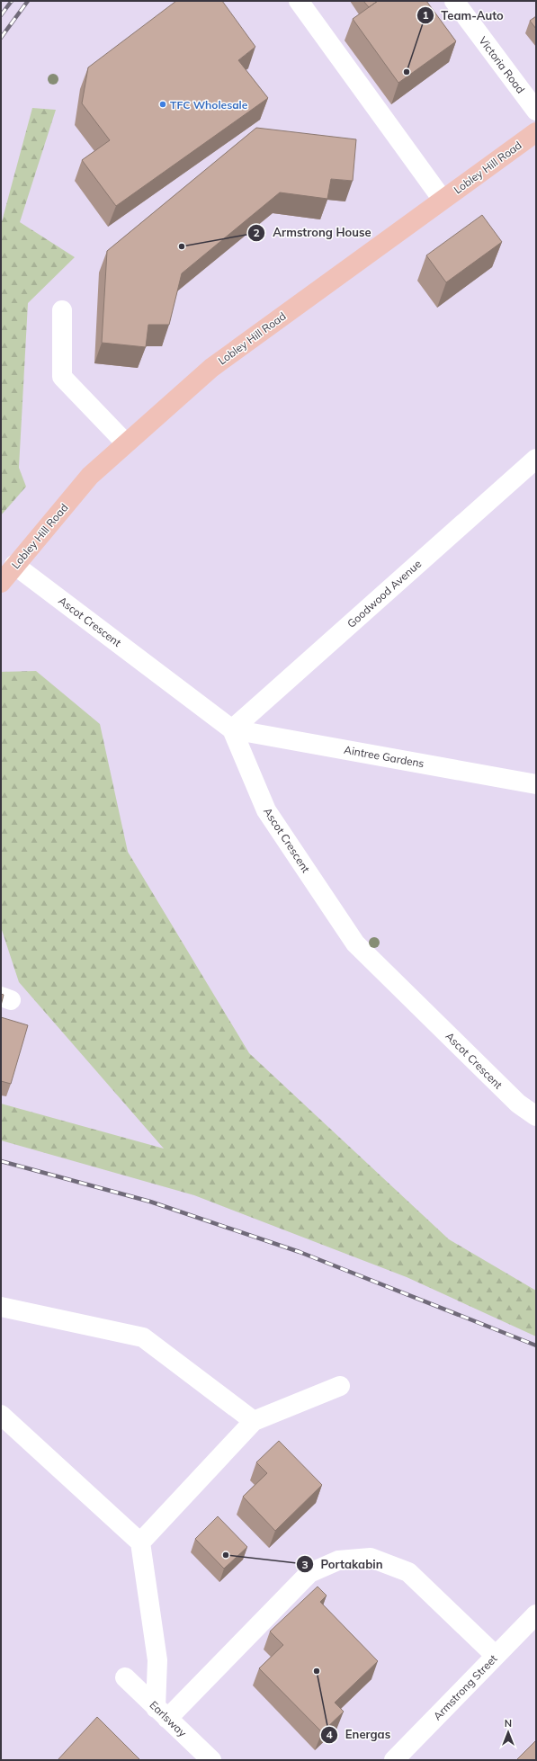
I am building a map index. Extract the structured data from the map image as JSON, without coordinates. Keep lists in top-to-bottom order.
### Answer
{
  "streets": {
    "main road": ["Lobley Hill Road"],
    "street": [
      "Victoria Road",
      "Goodwood Avenue",
      "Ascot Crescent",
      "Aintree Gardens",
      "Armstrong Street",
      "Earlsway"
    ]
  },
  "crossings": [
    ["Lobley Hill Road", "Ascot Crescent"],
    ["Goodwood Avenue", "Ascot Crescent"],
    ["Goodwood Avenue", "Aintree Gardens"],
    ["Ascot Crescent", "Aintree Gardens"]
  ],
  "places": [
    "Team-Auto",
    "TFC Wholesale",
    "Armstrong House",
    "Portakabin",
    "Energas"
  ],
  "north": "top"
}
